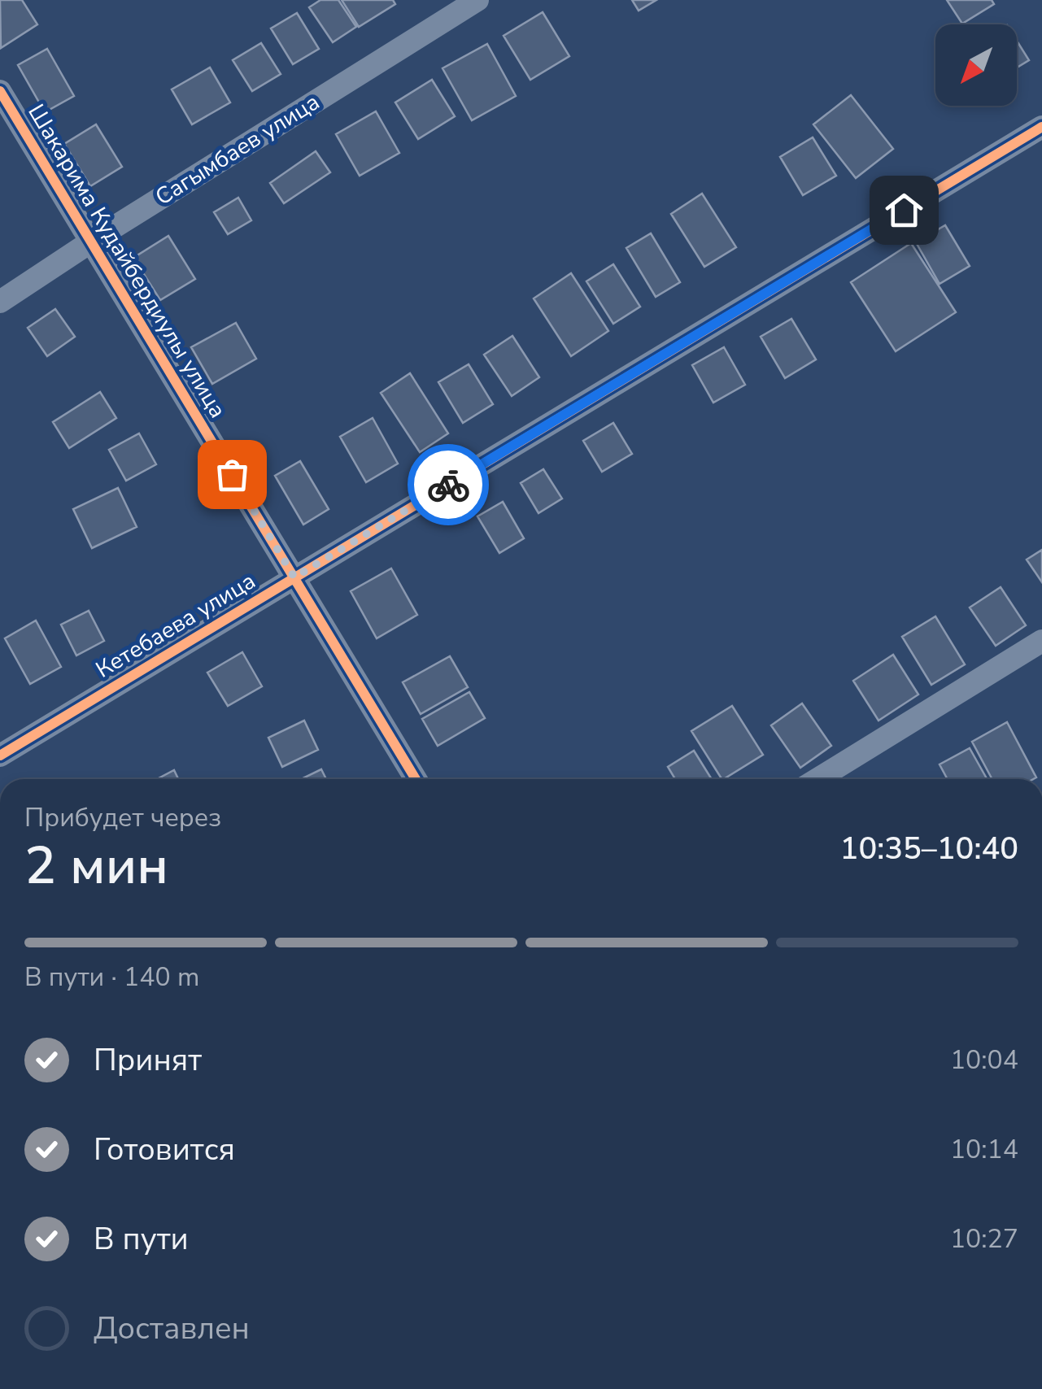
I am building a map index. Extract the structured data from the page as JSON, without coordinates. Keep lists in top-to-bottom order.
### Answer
{
  "streets": {
    "street": ["Сагымбаев улица", "Шакарима Кудайбердиулы улица", "Кетебаева улица"]
  },
  "crossings": [
    ["Сагымбаев улица", "Шакарима Кудайбердиулы улица"],
    ["Шакарима Кудайбердиулы улица", "Кетебаева улица"]
  ],
  "north": "bottom left",
  "page": {
    "heading": ["2 мин", "Прибудет через", "10:35–10:40"],
    "bar": "В пути · 140 m",
    "list": [
      ["Принят", "10:04"],
      ["Готовится", "10:14"],
      ["В пути", "10:27"],
      "Доставлен"
    ]
  }
}
